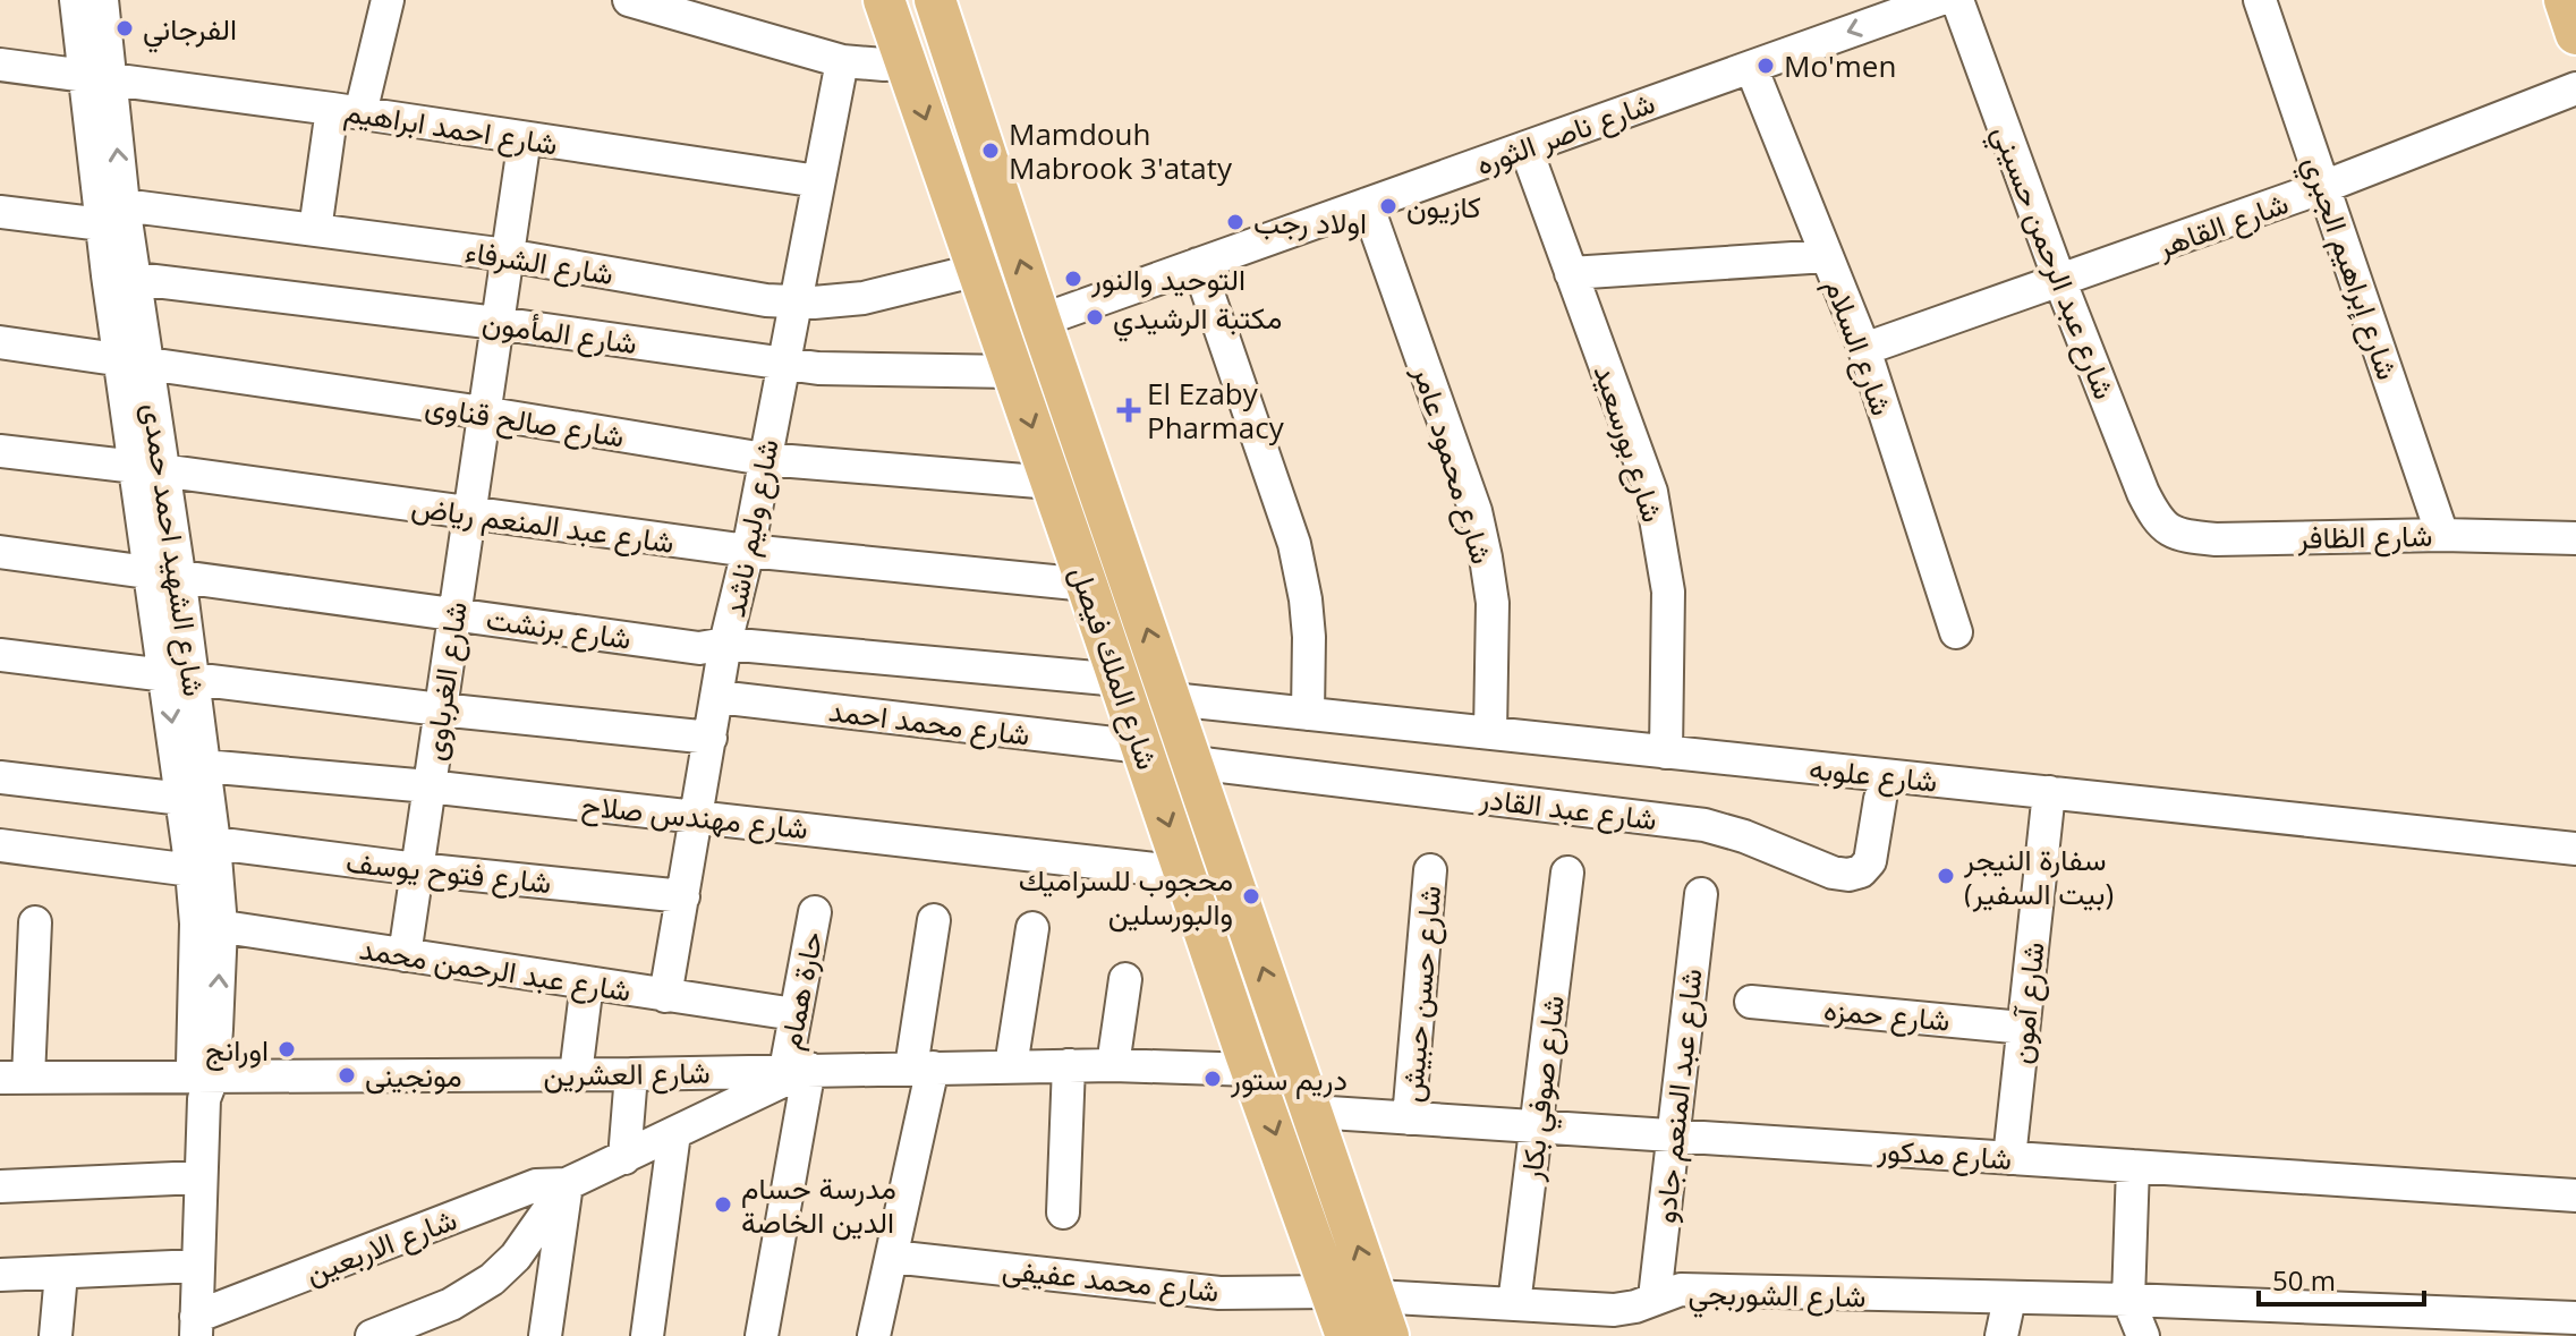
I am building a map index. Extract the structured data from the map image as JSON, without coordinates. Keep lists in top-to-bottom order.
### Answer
{
  "streets": {
    "main road": ["شارع الملك فيصل"],
    "street": [
      "شارع احمد ابراهيم",
      "شارع ناصر الثوره",
      "شارع القاهر",
      "شارع الشرفاء",
      "شارع عبد الرحمن حسيني",
      "شارع إبراهيم الجبري",
      "شارع المأمون",
      "شارع السلام",
      "شارع صالح قناوى",
      "شارع بورسعيد",
      "شارع محمود عامر",
      "شارع عبد المنعم رياض",
      "شارع وليم ناشد",
      "شارع الظافر",
      "شارع الشهيد احمد حمدى",
      "شارع برنشت",
      "شارع الغرباوى",
      "شارع محمد احمد",
      "شارع علوبه",
      "شارع عبد القادر",
      "شارع مهندس صلاح",
      "شارع فتوح يوسف",
      "شارع عبد الرحمن محمد",
      "حارة همام",
      "شارع حسن حبيش",
      "شارع آمون",
      "شارع حمزه",
      "شارع العشرين",
      "شارع صوفي بكار",
      "شارع عبد المنعم جادو",
      "شارع مدكور",
      "شارع الاربعين",
      "شارع محمد عفيفى",
      "شارع الشوربجي"
    ]
  },
  "crossings": [
    ["شارع احمد ابراهيم", "شارع وليم ناشد"],
    ["شارع احمد ابراهيم", "شارع الشهيد احمد حمدى"],
    ["شارع احمد ابراهيم", "شارع الغرباوى"],
    ["شارع ناصر الثوره", "شارع السلام"],
    ["شارع ناصر الثوره", "شارع بورسعيد"],
    ["شارع ناصر الثوره", "شارع محمود عامر"],
    ["شارع ناصر الثوره", "شارع الملك فيصل"],
    ["شارع القاهر", "شارع عبد الرحمن حسيني"],
    ["شارع القاهر", "شارع إبراهيم الجبري"],
    ["شارع القاهر", "شارع السلام"],
    ["شارع الشرفاء", "شارع وليم ناشد"],
    ["شارع الشرفاء", "شارع الشهيد احمد حمدى"],
    ["شارع الشرفاء", "شارع الملك فيصل"],
    ["شارع الشرفاء", "شارع الغرباوى"],
    ["شارع عبد الرحمن حسيني", "شارع الظافر"],
    ["شارع إبراهيم الجبري", "شارع الظافر"],
    ["شارع المأمون", "شارع وليم ناشد"],
    ["شارع المأمون", "شارع الشهيد احمد حمدى"],
    ["شارع المأمون", "شارع الملك فيصل"],
    ["شارع المأمون", "شارع الغرباوى"],
    ["شارع صالح قناوى", "شارع وليم ناشد"],
    ["شارع صالح قناوى", "شارع الشهيد احمد حمدى"],
    ["شارع صالح قناوى", "شارع الملك فيصل"],
    ["شارع صالح قناوى", "شارع الغرباوى"],
    ["شارع بورسعيد", "شارع علوبه"],
    ["شارع محمود عامر", "شارع علوبه"],
    ["شارع عبد المنعم رياض", "شارع وليم ناشد"],
    ["شارع عبد المنعم رياض", "شارع الشهيد احمد حمدى"],
    ["شارع عبد المنعم رياض", "شارع الملك فيصل"],
    ["شارع عبد المنعم رياض", "شارع الغرباوى"],
    ["شارع وليم ناشد", "شارع برنشت"],
    ["شارع وليم ناشد", "شارع محمد احمد"],
    ["شارع وليم ناشد", "شارع مهندس صلاح"],
    ["شارع وليم ناشد", "شارع فتوح يوسف"],
    ["شارع وليم ناشد", "شارع عبد الرحمن محمد"],
    ["شارع الشهيد احمد حمدى", "شارع برنشت"],
    ["شارع الشهيد احمد حمدى", "شارع مهندس صلاح"],
    ["شارع الشهيد احمد حمدى", "شارع فتوح يوسف"],
    ["شارع الشهيد احمد حمدى", "شارع عبد الرحمن محمد"],
    ["شارع الشهيد احمد حمدى", "شارع العشرين"],
    ["شارع الشهيد احمد حمدى", "شارع الاربعين"],
    ["شارع برنشت", "شارع الملك فيصل"],
    ["شارع برنشت", "شارع الغرباوى"],
    ["شارع الملك فيصل", "شارع محمد احمد"],
    ["شارع الملك فيصل", "شارع علوبه"],
    ["شارع الملك فيصل", "شارع عبد القادر"],
    ["شارع الملك فيصل", "شارع مهندس صلاح"],
    ["شارع الملك فيصل", "شارع العشرين"],
    ["شارع الملك فيصل", "شارع مدكور"],
    ["شارع الملك فيصل", "شارع محمد عفيفى"],
    ["شارع الملك فيصل", "شارع الشوربجي"],
    ["شارع الغرباوى", "شارع مهندس صلاح"],
    ["شارع الغرباوى", "شارع فتوح يوسف"],
    ["شارع الغرباوى", "شارع عبد الرحمن محمد"],
    ["شارع علوبه", "شارع آمون"],
    ["شارع عبد الرحمن محمد", "حارة همام"],
    ["حارة همام", "شارع العشرين"],
    ["حارة همام", "شارع الاربعين"],
    ["شارع حسن حبيش", "شارع مدكور"],
    ["شارع آمون", "شارع حمزه"],
    ["شارع آمون", "شارع مدكور"],
    ["شارع العشرين", "شارع الاربعين"],
    ["شارع صوفي بكار", "شارع مدكور"],
    ["شارع صوفي بكار", "شارع الشوربجي"],
    ["شارع عبد المنعم جادو", "شارع مدكور"],
    ["شارع عبد المنعم جادو", "شارع الشوربجي"]
  ],
  "places": {
    "other": [
      "الفرجاني",
      "Mo'men",
      "Mamdouh Mabrook 3'ataty",
      "كازيون",
      "اولاد رجب",
      "التوحيد والنور",
      "مكتبة الرشيدي",
      "سفارة النيجر (بيت السفير)",
      "محجوب للسراميك والبورسلين",
      "اورانج",
      "مونجينى",
      "دريم ستور",
      "مدرسة حسام الدين الخاصة"
    ],
    "health": ["El Ezaby Pharmacy"]
  },
  "scale_bar": "50 m"
}
